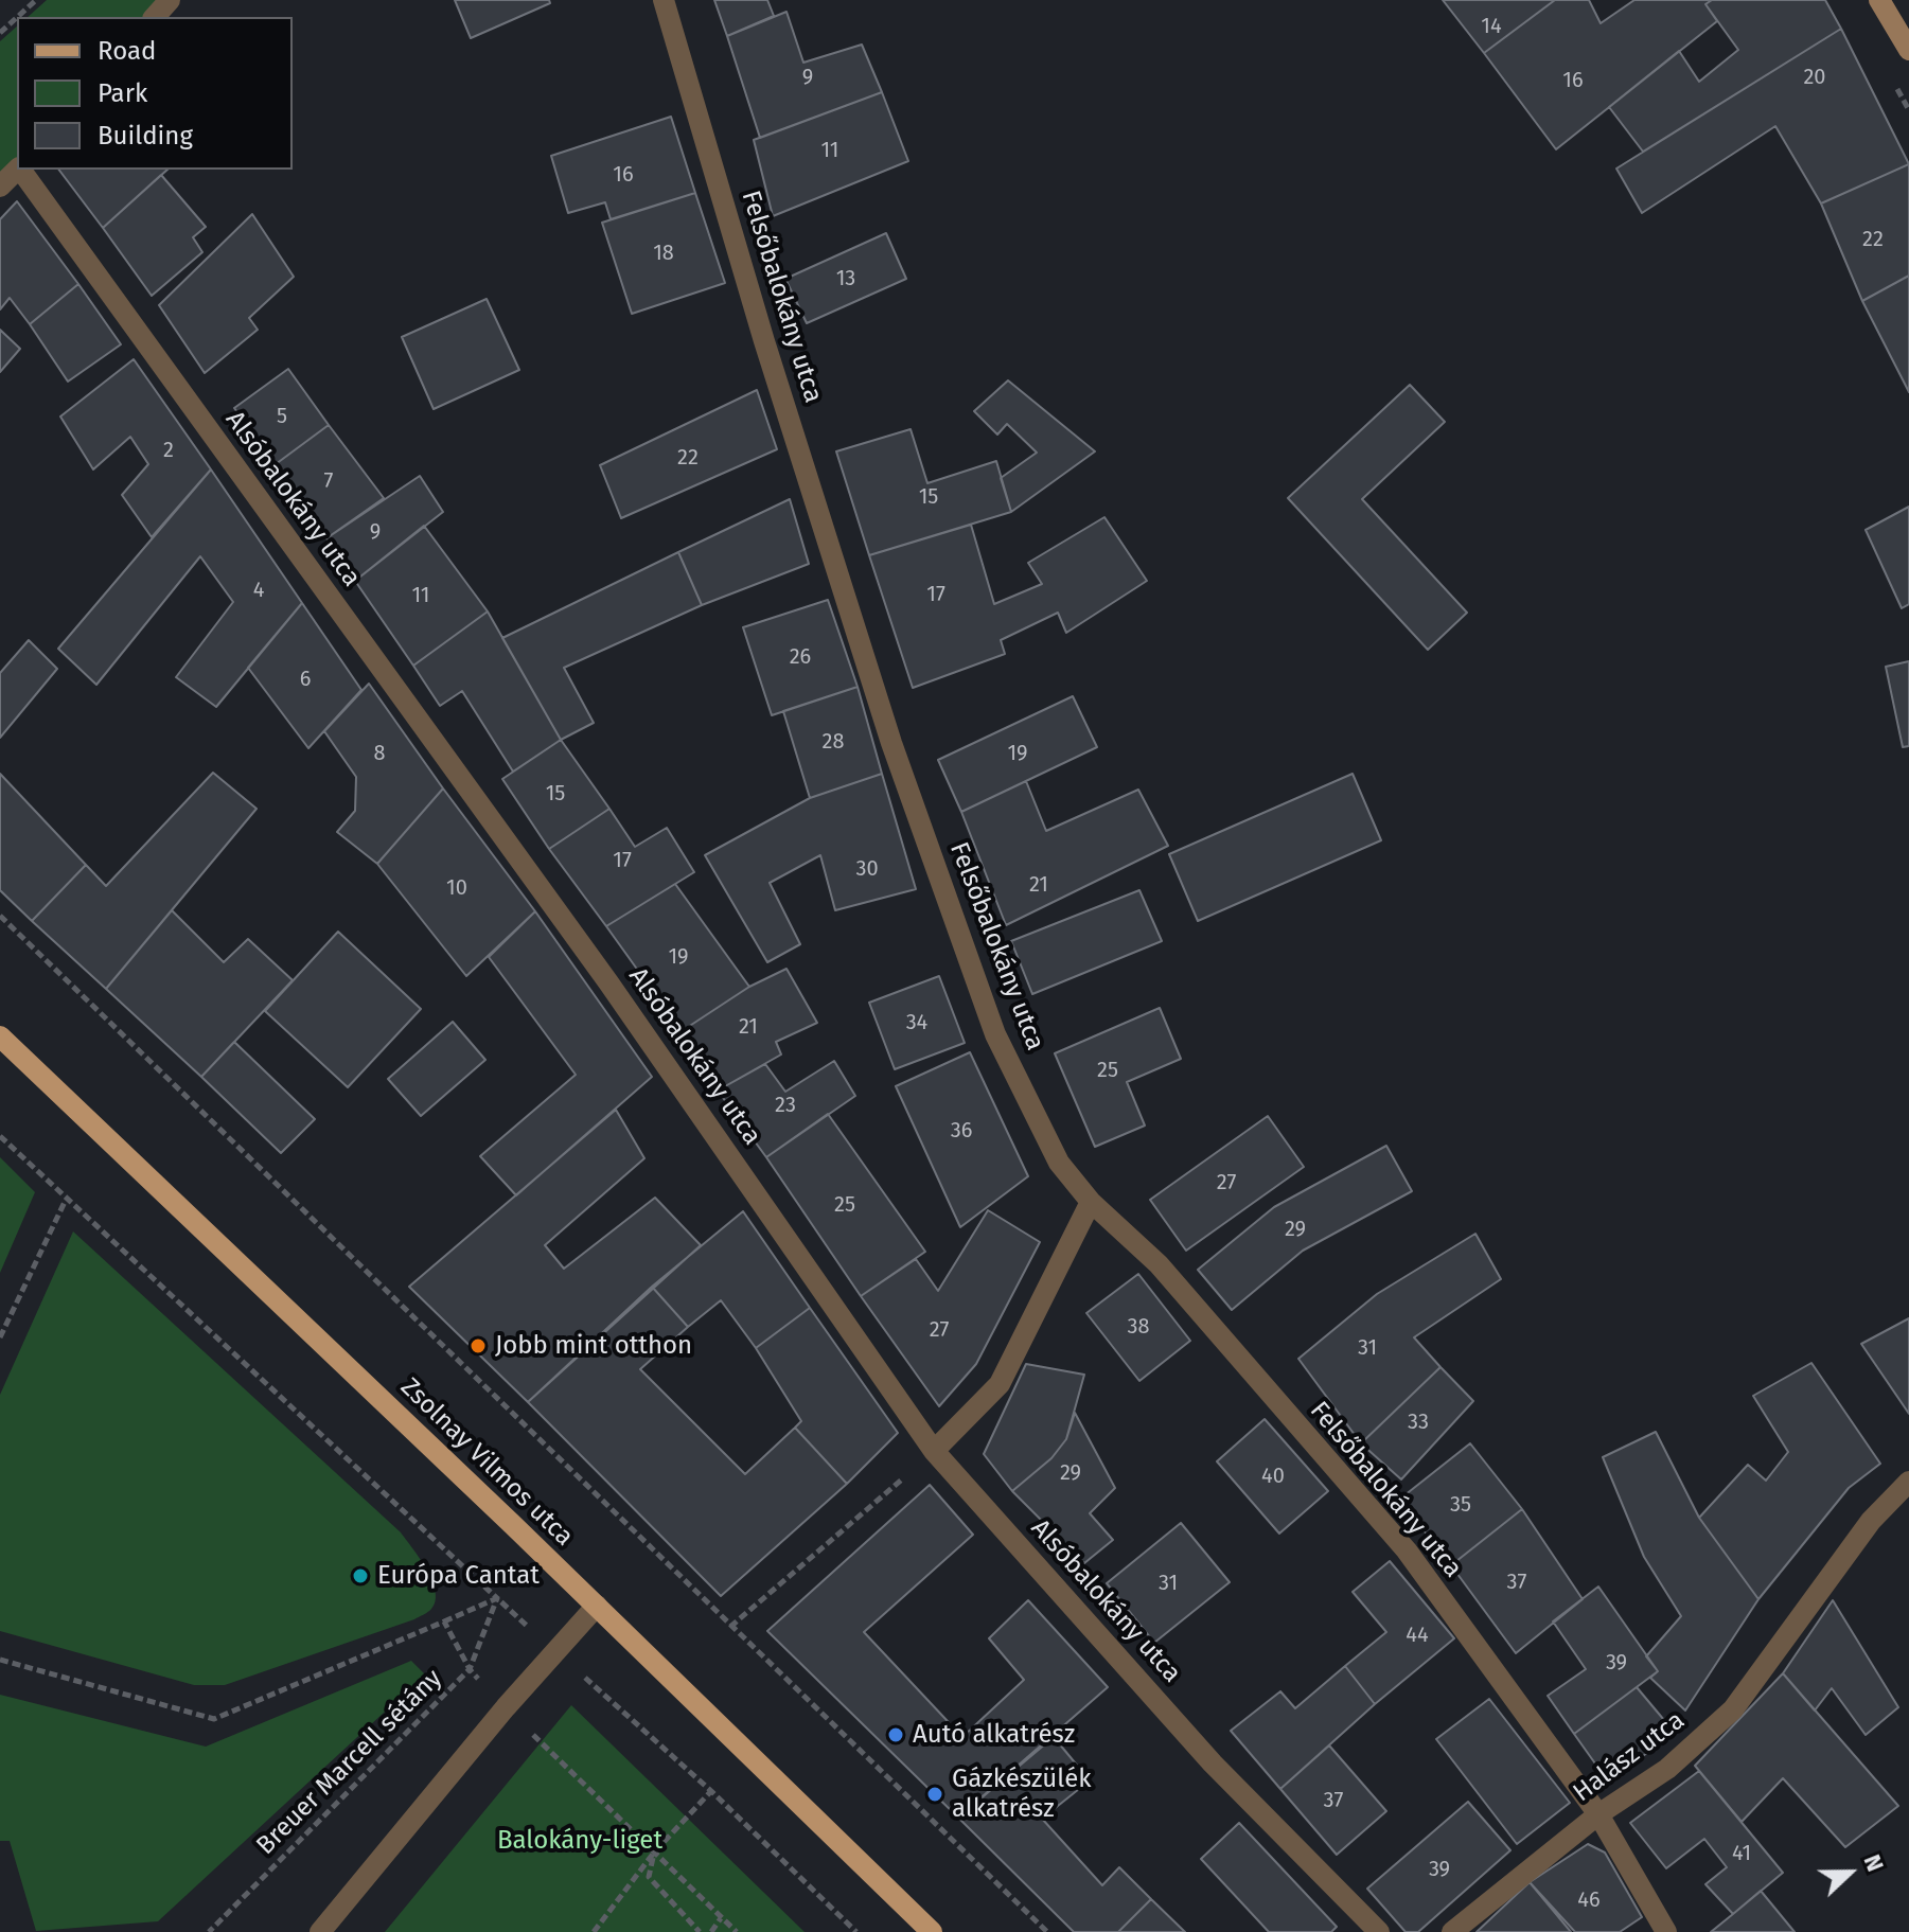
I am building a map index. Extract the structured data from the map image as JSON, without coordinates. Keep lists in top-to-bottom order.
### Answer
{
  "streets": {
    "main road": ["Zsolnay Vilmos utca"],
    "street": ["Felsőbalokány utca", "Alsóbalokány utca", "Halász utca"],
    "path": ["Breuer Marcell sétány"]
  },
  "crossings": [
    ["Felsőbalokány utca", "Halász utca"]
  ],
  "parks": ["Balokány-liget"],
  "places": [
    "Jobb mint otthon",
    "Európa Cantat",
    "Autó alkatrész",
    "Gázkészülék alkatrész"
  ],
  "house_numbers": [
    "14",
    "9",
    "20",
    "16",
    "11",
    "16",
    "22",
    "18",
    "13",
    "5",
    "2",
    "22",
    "7",
    "15",
    "9",
    "4",
    "17",
    "11",
    "26",
    "6",
    "28",
    "8",
    "19",
    "15",
    "17",
    "30",
    "21",
    "10",
    "19",
    "34",
    "21",
    "25",
    "23",
    "36",
    "27",
    "25",
    "29",
    "38",
    "27",
    "31",
    "33",
    "29",
    "40",
    "35",
    "37",
    "31",
    "44",
    "39",
    "37",
    "41",
    "39",
    "46"
  ],
  "legend": ["Road", "Park", "Building"],
  "north": "right"
}
